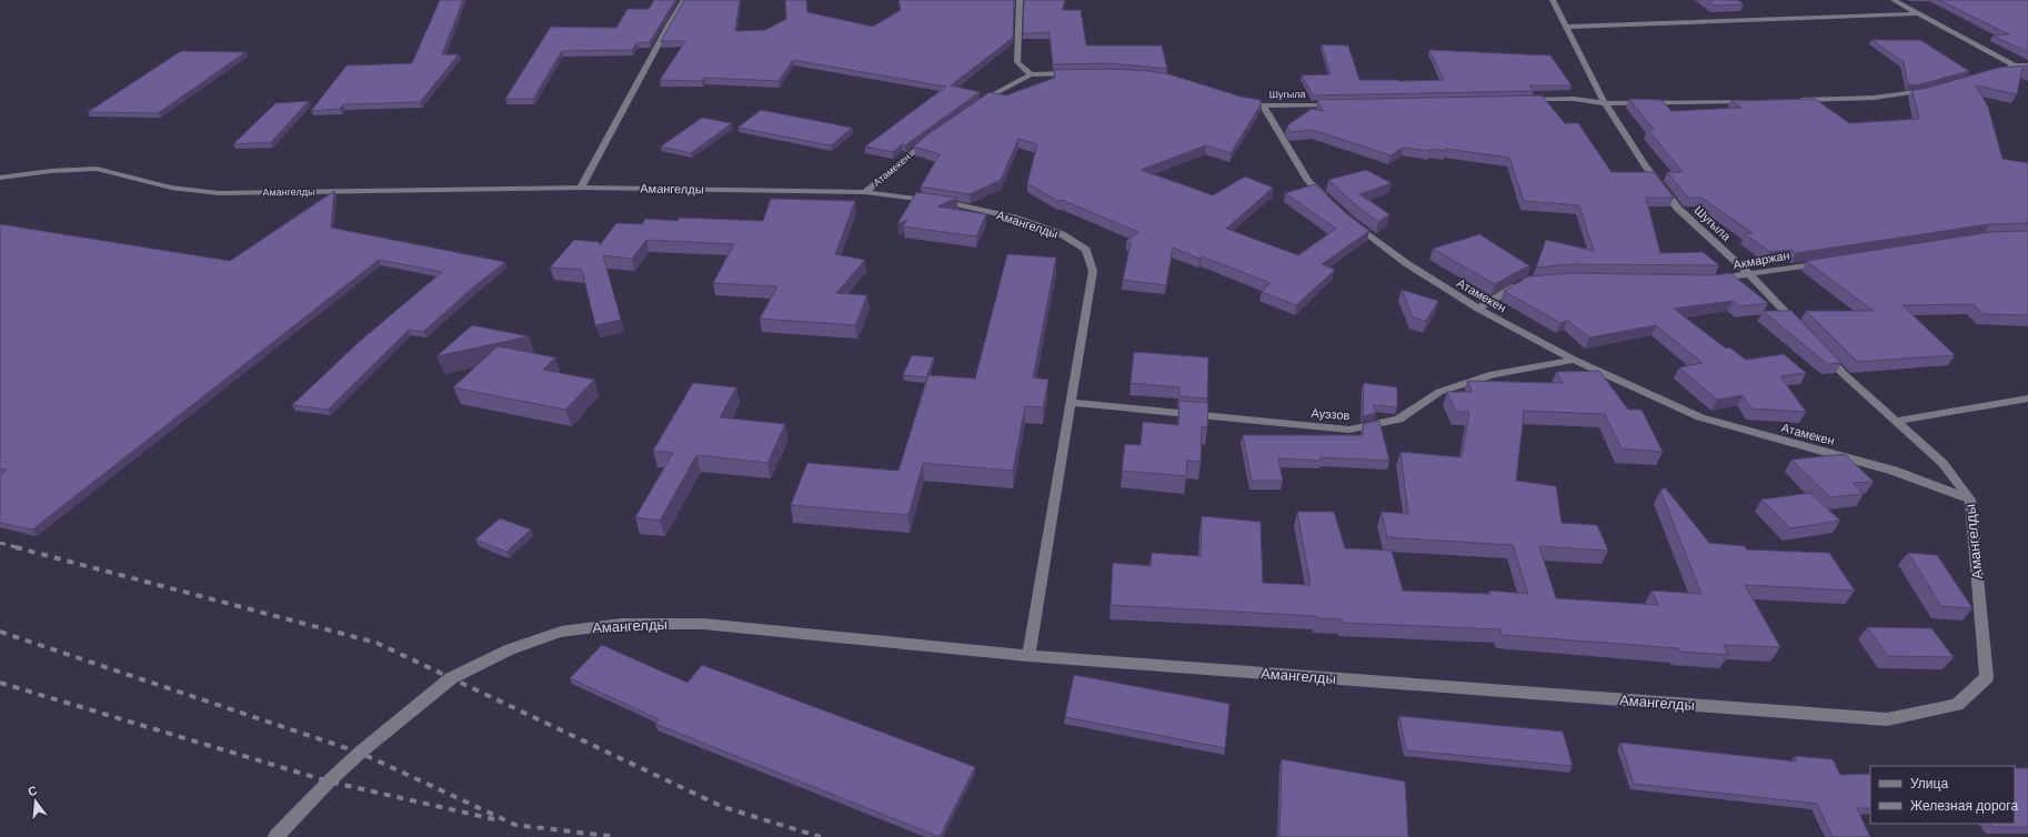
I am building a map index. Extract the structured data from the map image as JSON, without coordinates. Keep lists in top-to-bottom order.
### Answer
{
  "streets": {
    "street": [
      "Шугыла",
      "Атамекен",
      "Амангелды",
      "Акмаржан",
      "Ауэзов"
    ]
  },
  "crossings": [
    ["Шугыла", "Акмаржан"],
    ["Атамекен", "Амангелды"],
    ["Атамекен", "Ауэзов"],
    ["Амангелды", "Ауэзов"]
  ],
  "legend": ["Улица", "Железная дорога"],
  "north": "top"
}
